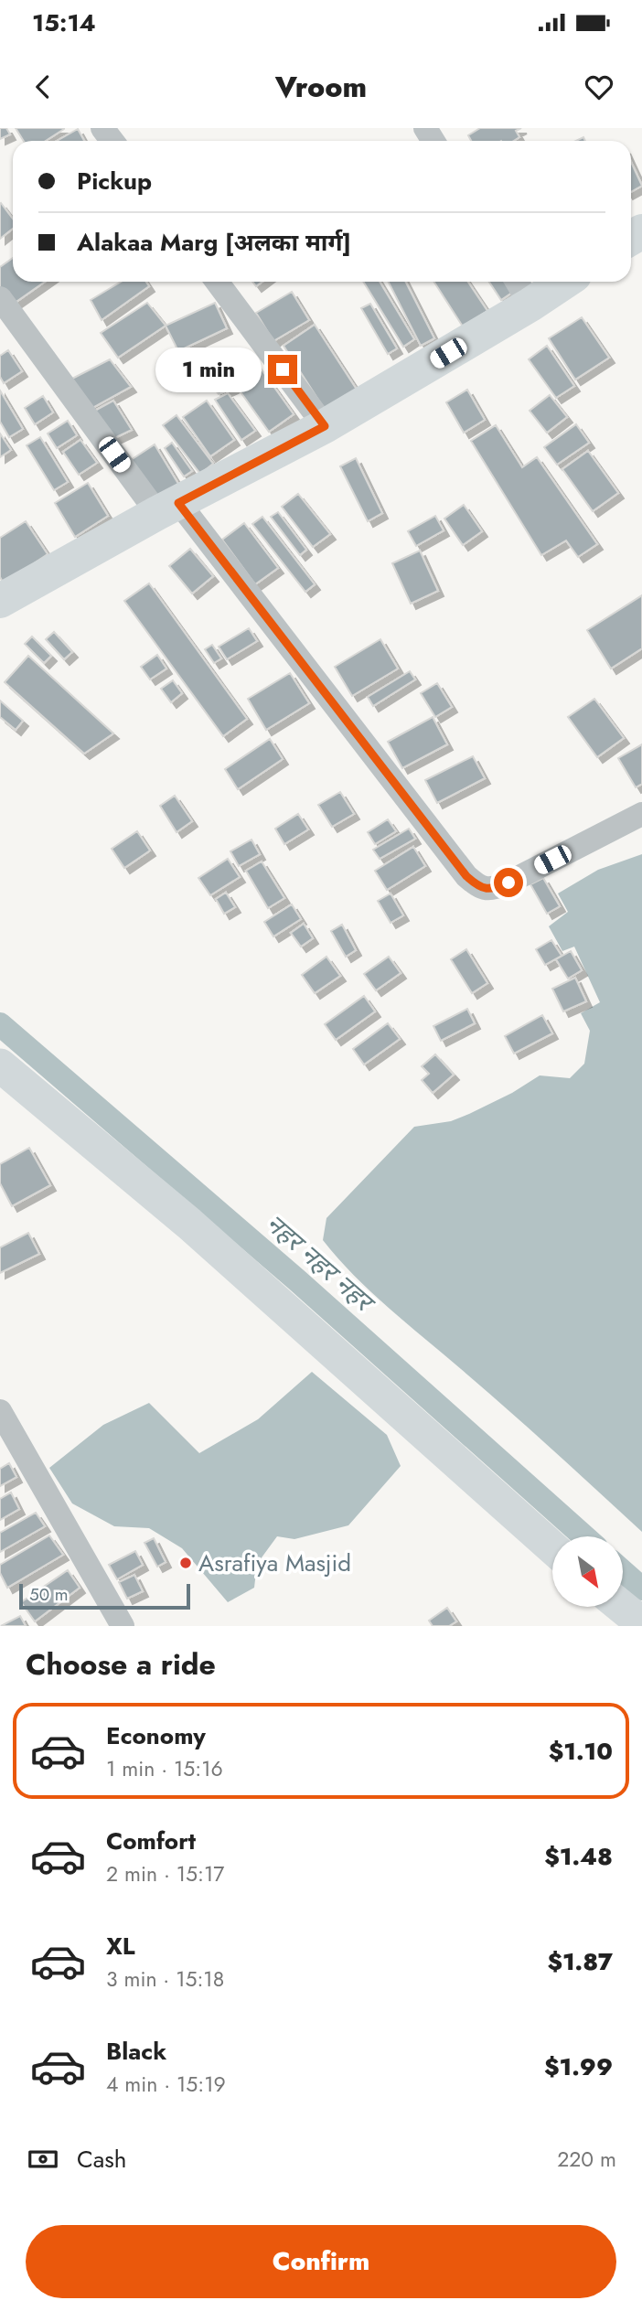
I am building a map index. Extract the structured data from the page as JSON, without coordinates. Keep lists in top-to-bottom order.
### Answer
{
  "water": ["नहर नहर नहर"],
  "places": ["Asrafiya Masjid"],
  "scale_bar": "50 m",
  "north": "bottom right",
  "page": {
    "status": "15:14",
    "header": "Vroom",
    "banner": ["Pickup", "Alakaa Marg [अलका मार्ग]"],
    "bubble": "1 min",
    "scale": "50 m",
    "heading": "Choose a ride",
    "list": [
      {
        "name": "Economy",
        "note": "1 min · 15:16",
        "value": "$1.10"
      },
      {
        "name": "Comfort",
        "note": "2 min · 15:17",
        "value": "$1.48"
      },
      {
        "name": "XL",
        "note": "3 min · 15:18",
        "value": "$1.87"
      },
      {
        "name": "Black",
        "note": "4 min · 15:19",
        "value": "$1.99"
      }
    ],
    "pay": ["Cash", "220 m"],
    "buttons": "Confirm"
  }
}
